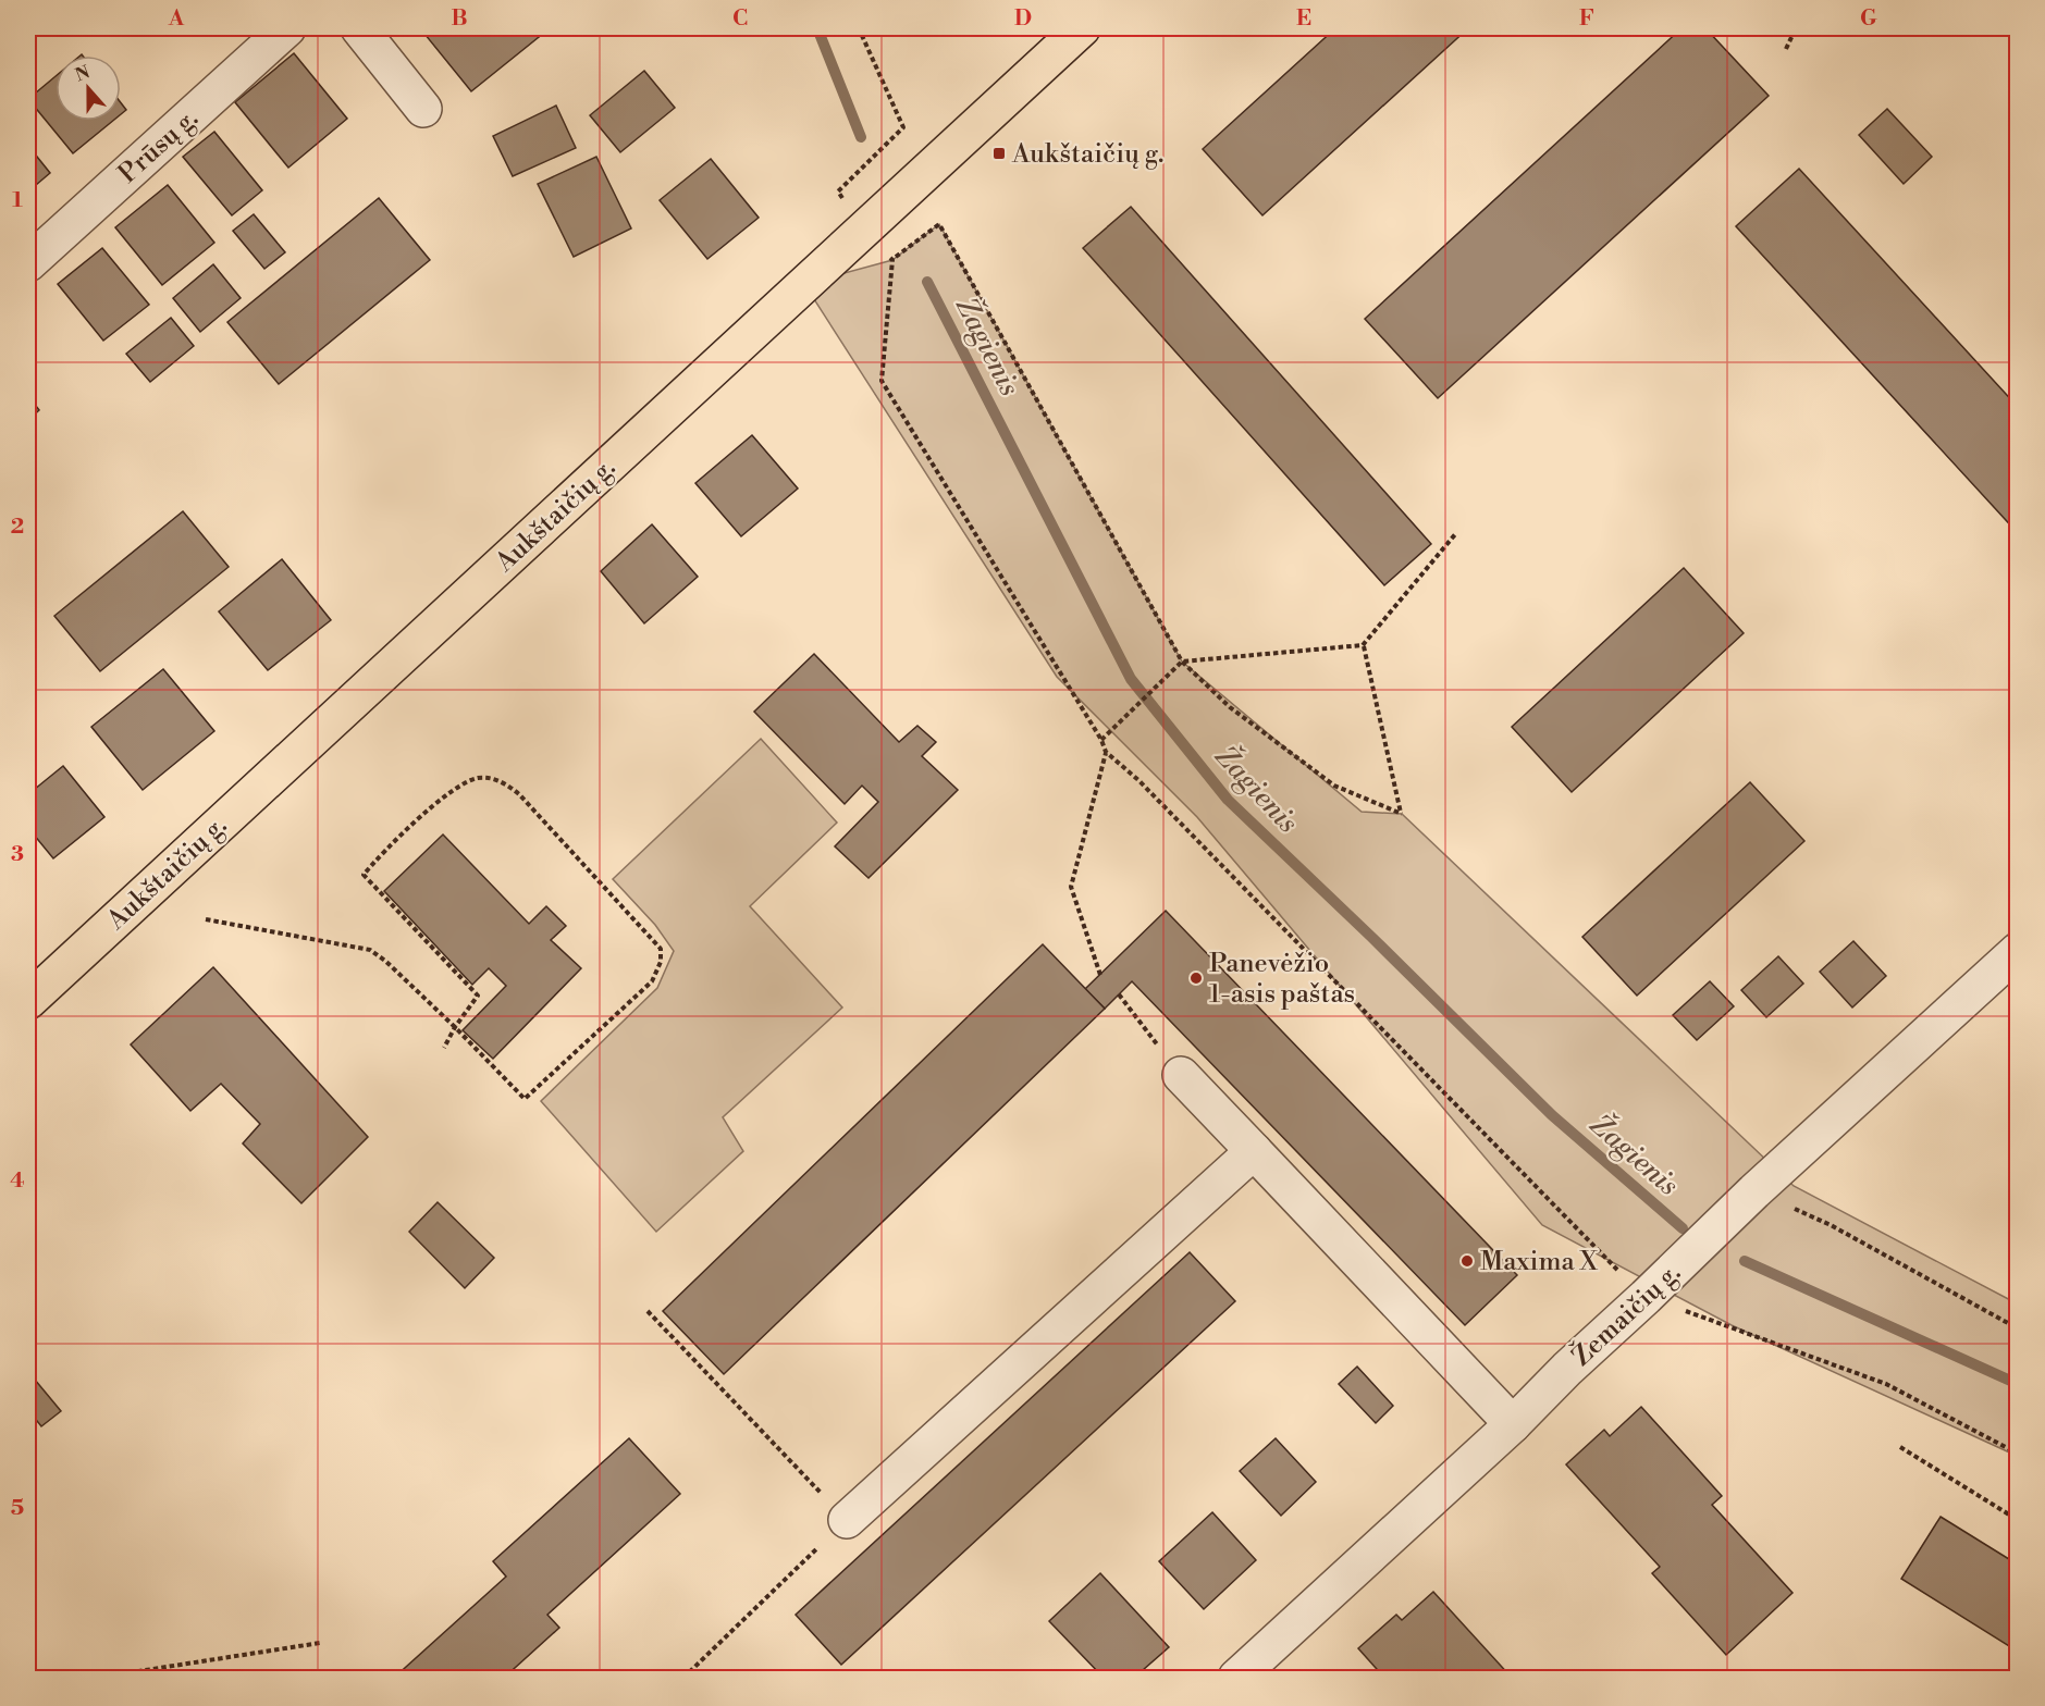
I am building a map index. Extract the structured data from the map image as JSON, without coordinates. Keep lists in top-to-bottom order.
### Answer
{
  "streets": {
    "main road": ["Aukštaičių g."],
    "street": ["Prūsų g.", "Žemaičių g."]
  },
  "water": ["Žagienis"],
  "places": {
    "transit": ["Aukštaičių g."],
    "other": ["Panevėžio 1-asis paštas", "Maxima X"]
  },
  "north": "top",
  "grid": {
    "columns": [
      "A",
      "B",
      "C",
      "D",
      "E",
      "F",
      "G"
    ],
    "rows": [
      "1",
      "2",
      "3",
      "4",
      "5"
    ]
  }
}
